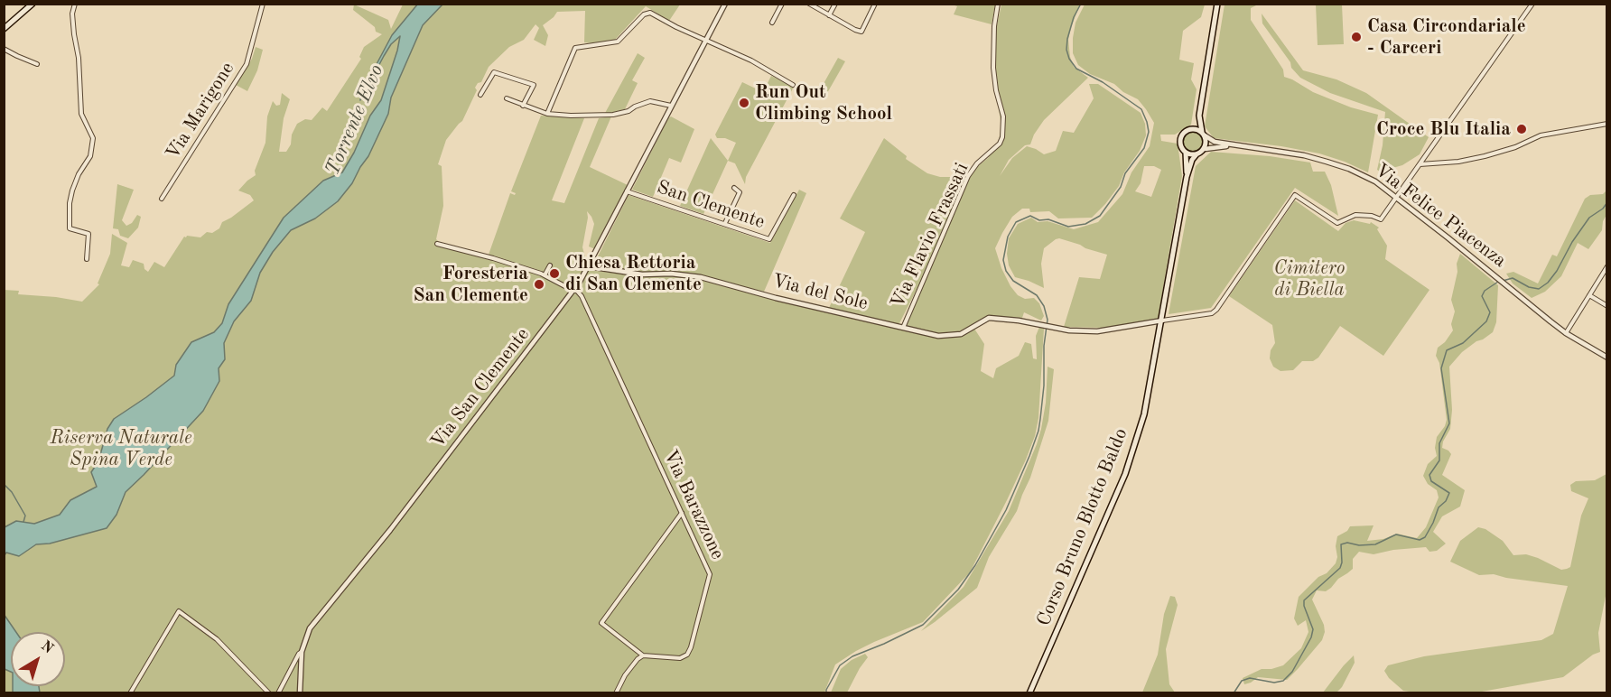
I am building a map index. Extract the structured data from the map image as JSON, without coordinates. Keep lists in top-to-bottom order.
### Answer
{
  "streets": {
    "main road": ["Corso Bruno Blotto Baldo"],
    "street": [
      "Via Marigone",
      "San Clemente",
      "Via Felice Piacenza",
      "Via Flavio Frassati",
      "Via del Sole",
      "Via San Clemente",
      "Via Barazzone"
    ]
  },
  "crossings": [
    ["San Clemente", "Via San Clemente"],
    ["Via Felice Piacenza", "Corso Bruno Blotto Baldo"],
    ["Via Flavio Frassati", "Via del Sole"],
    ["Via del Sole", "Via San Clemente"],
    ["Via del Sole", "Corso Bruno Blotto Baldo"],
    ["Via San Clemente", "Via Barazzone"]
  ],
  "water": ["Torrente Elvo"],
  "parks": ["Cimitero di Biella", "Riserva Naturale Spina Verde"],
  "places": [
    "Casa Circondariale - Carceri",
    "Run Out Climbing School",
    "Croce Blu Italia",
    "Chiesa Rettoria di San Clemente",
    "Foresteria San Clemente"
  ],
  "north": "top right"
}
